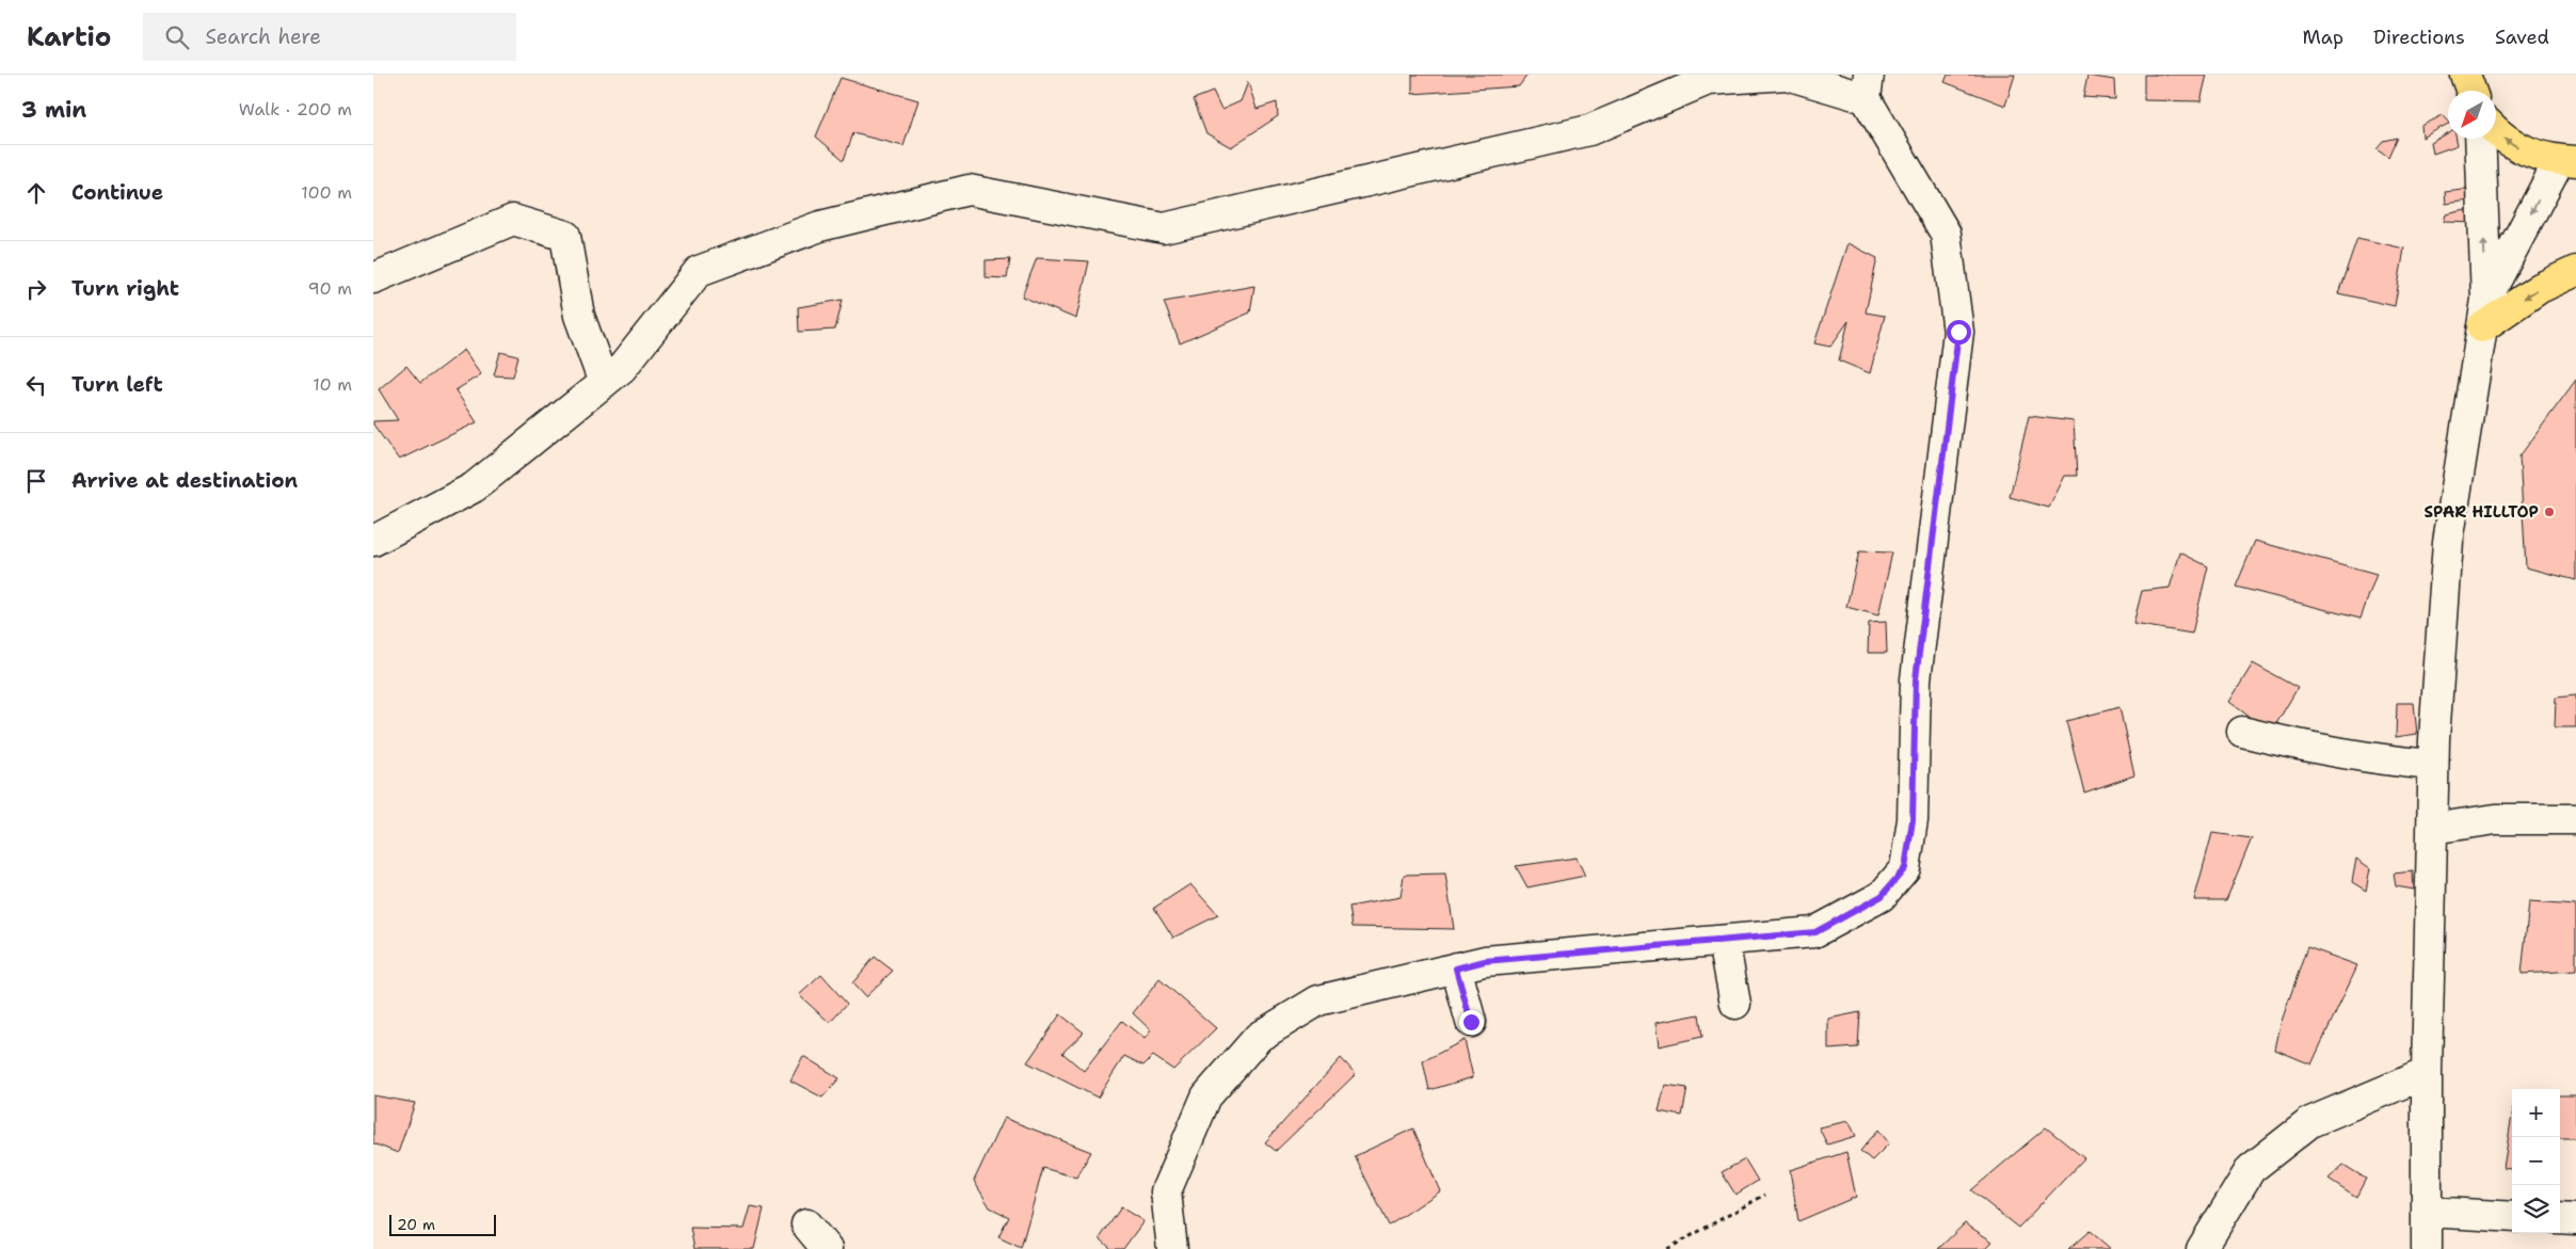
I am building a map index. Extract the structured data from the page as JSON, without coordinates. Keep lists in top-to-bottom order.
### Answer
{
  "places": ["SPAR HILLTOP"],
  "scale_bar": "20 m",
  "north": "bottom left",
  "page": {
    "header": "Kartio",
    "search": "Search here",
    "nav": ["Map", "Directions", "Saved"],
    "heading": ["3 min", "Walk · 200 m"],
    "list": [
      ["Continue", "100 m"],
      ["Turn right", "90 m"],
      ["Turn left", "10 m"],
      "Arrive at destination"
    ],
    "map_buttons": ["+", "−"],
    "scale": "20 m"
  }
}
